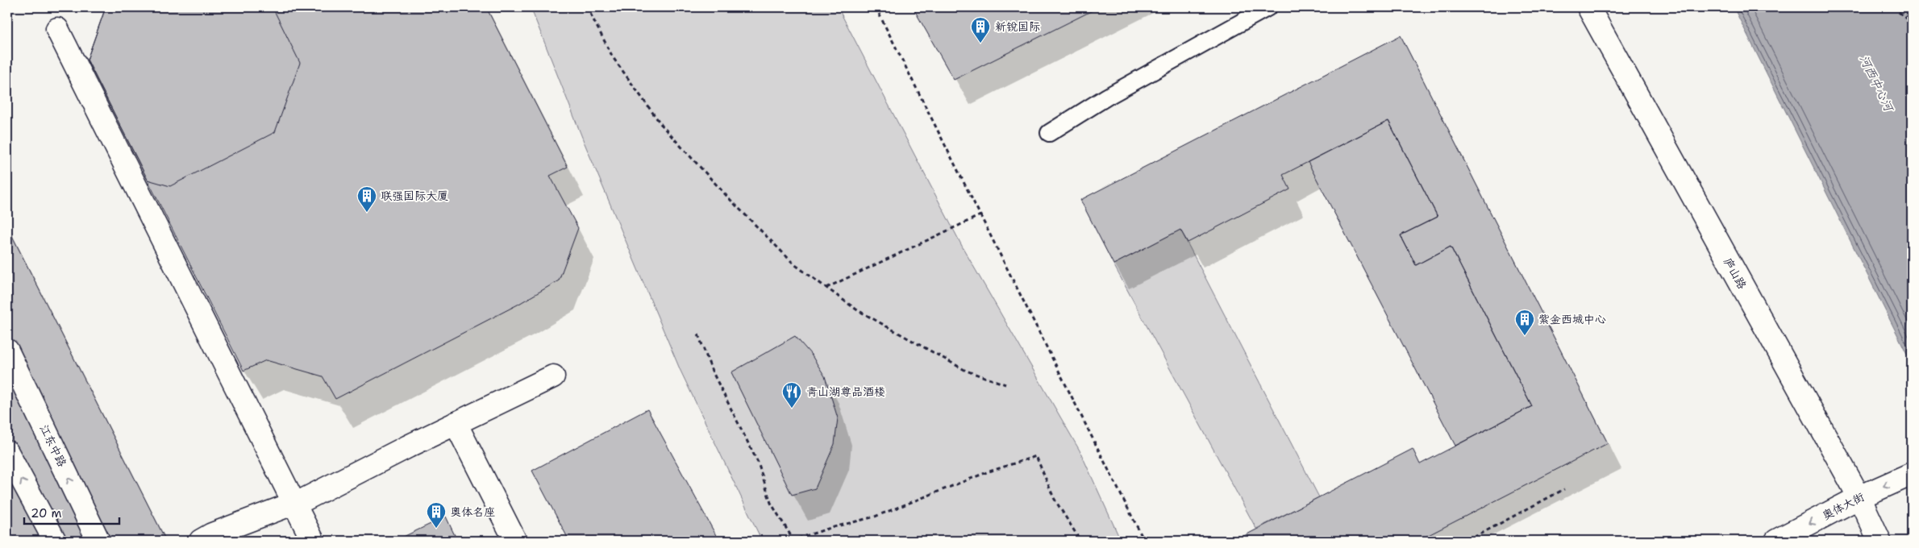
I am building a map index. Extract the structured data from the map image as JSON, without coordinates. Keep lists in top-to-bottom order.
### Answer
{
  "streets": {
    "street": ["庐山路", "江东中路", "奥体大街"]
  },
  "crossings": [
    ["庐山路", "奥体大街"]
  ],
  "one_way": ["奥体大街"],
  "water": ["河西中心河"],
  "places": {
    "building": [
      "新锐国际",
      "联强国际大厦",
      "紫金西城中心",
      "奥体名座"
    ],
    "restaurant": ["青山湖尊品酒楼"]
  },
  "scale_bar": "20 m"
}
